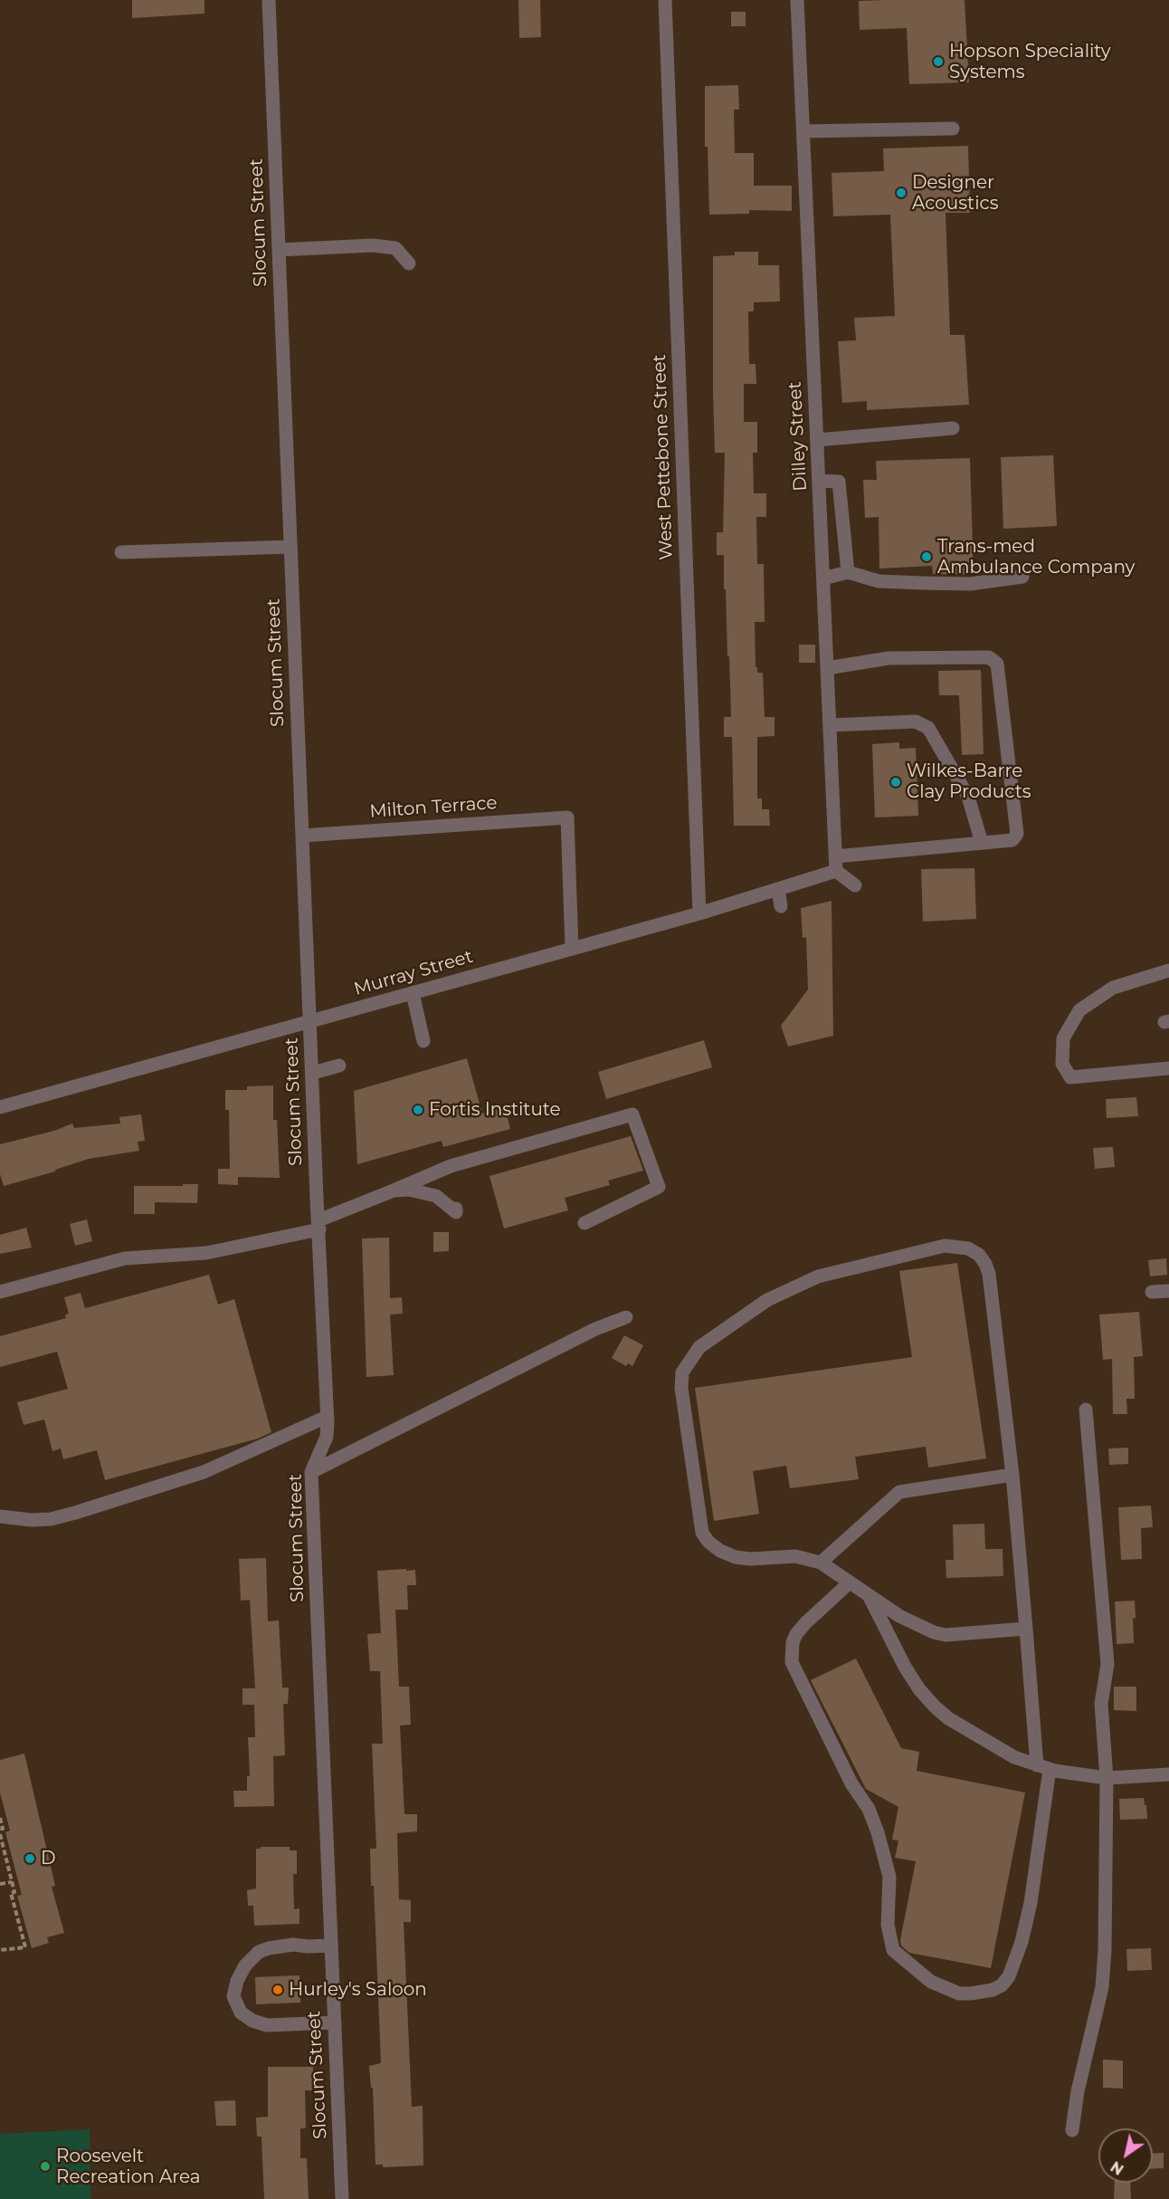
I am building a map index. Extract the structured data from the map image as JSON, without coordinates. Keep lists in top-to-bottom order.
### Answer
{
  "streets": {
    "street": [
      "Slocum Street",
      "Dilley Street",
      "West Pettebone Street",
      "Milton Terrace",
      "Murray Street"
    ]
  },
  "crossings": [
    ["Slocum Street", "Milton Terrace"],
    ["Slocum Street", "Murray Street"],
    ["Dilley Street", "Murray Street"],
    ["West Pettebone Street", "Murray Street"],
    ["Milton Terrace", "Murray Street"]
  ],
  "places": [
    "Hopson Speciality Systems",
    "Designer Acoustics",
    "Trans-med Ambulance Company",
    "Wilkes-Barre Clay Products",
    "Fortis Institute",
    "D",
    "Hurley's Saloon",
    "Roosevelt Recreation Area"
  ],
  "north": "bottom left"
}
